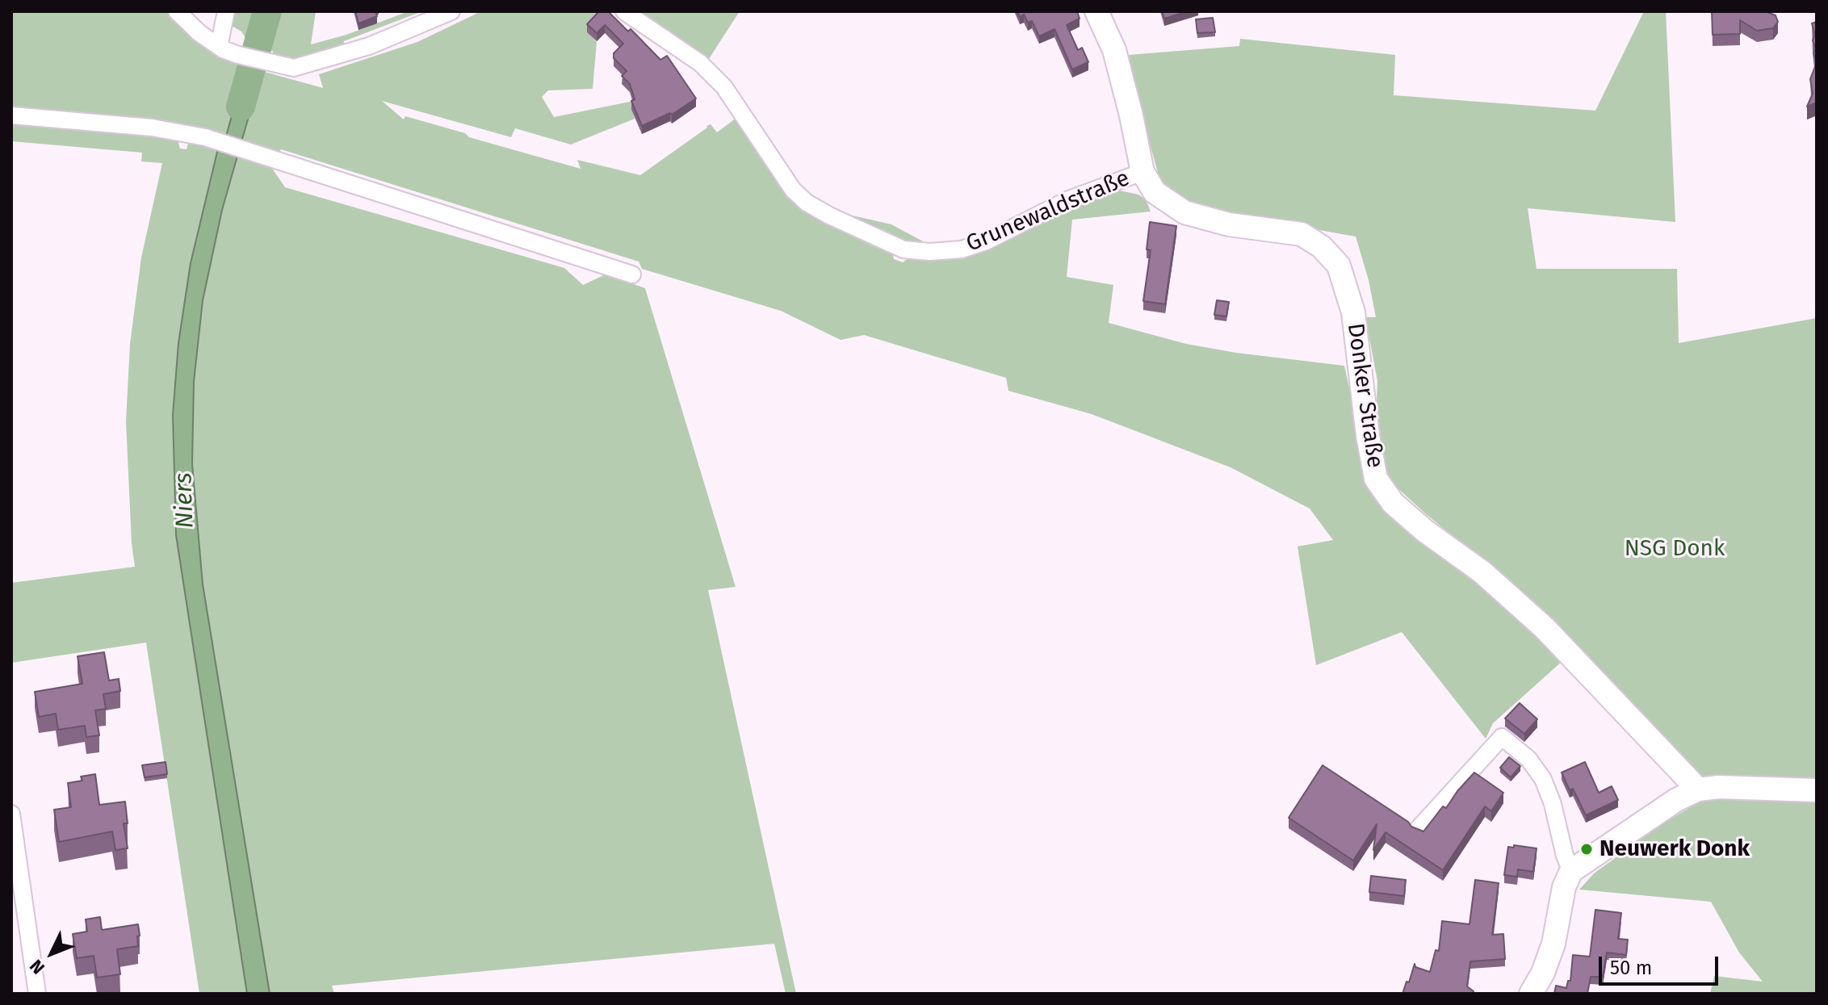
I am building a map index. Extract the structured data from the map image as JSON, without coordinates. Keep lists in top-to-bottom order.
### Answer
{
  "streets": {
    "street": ["Grunewaldstraße", "Donker Straße"]
  },
  "crossings": [
    ["Grunewaldstraße", "Donker Straße"]
  ],
  "water": ["Niers"],
  "parks": ["NSG Donk"],
  "places": ["Neuwerk Donk"],
  "scale_bar": "50 m",
  "north": "bottom left"
}
